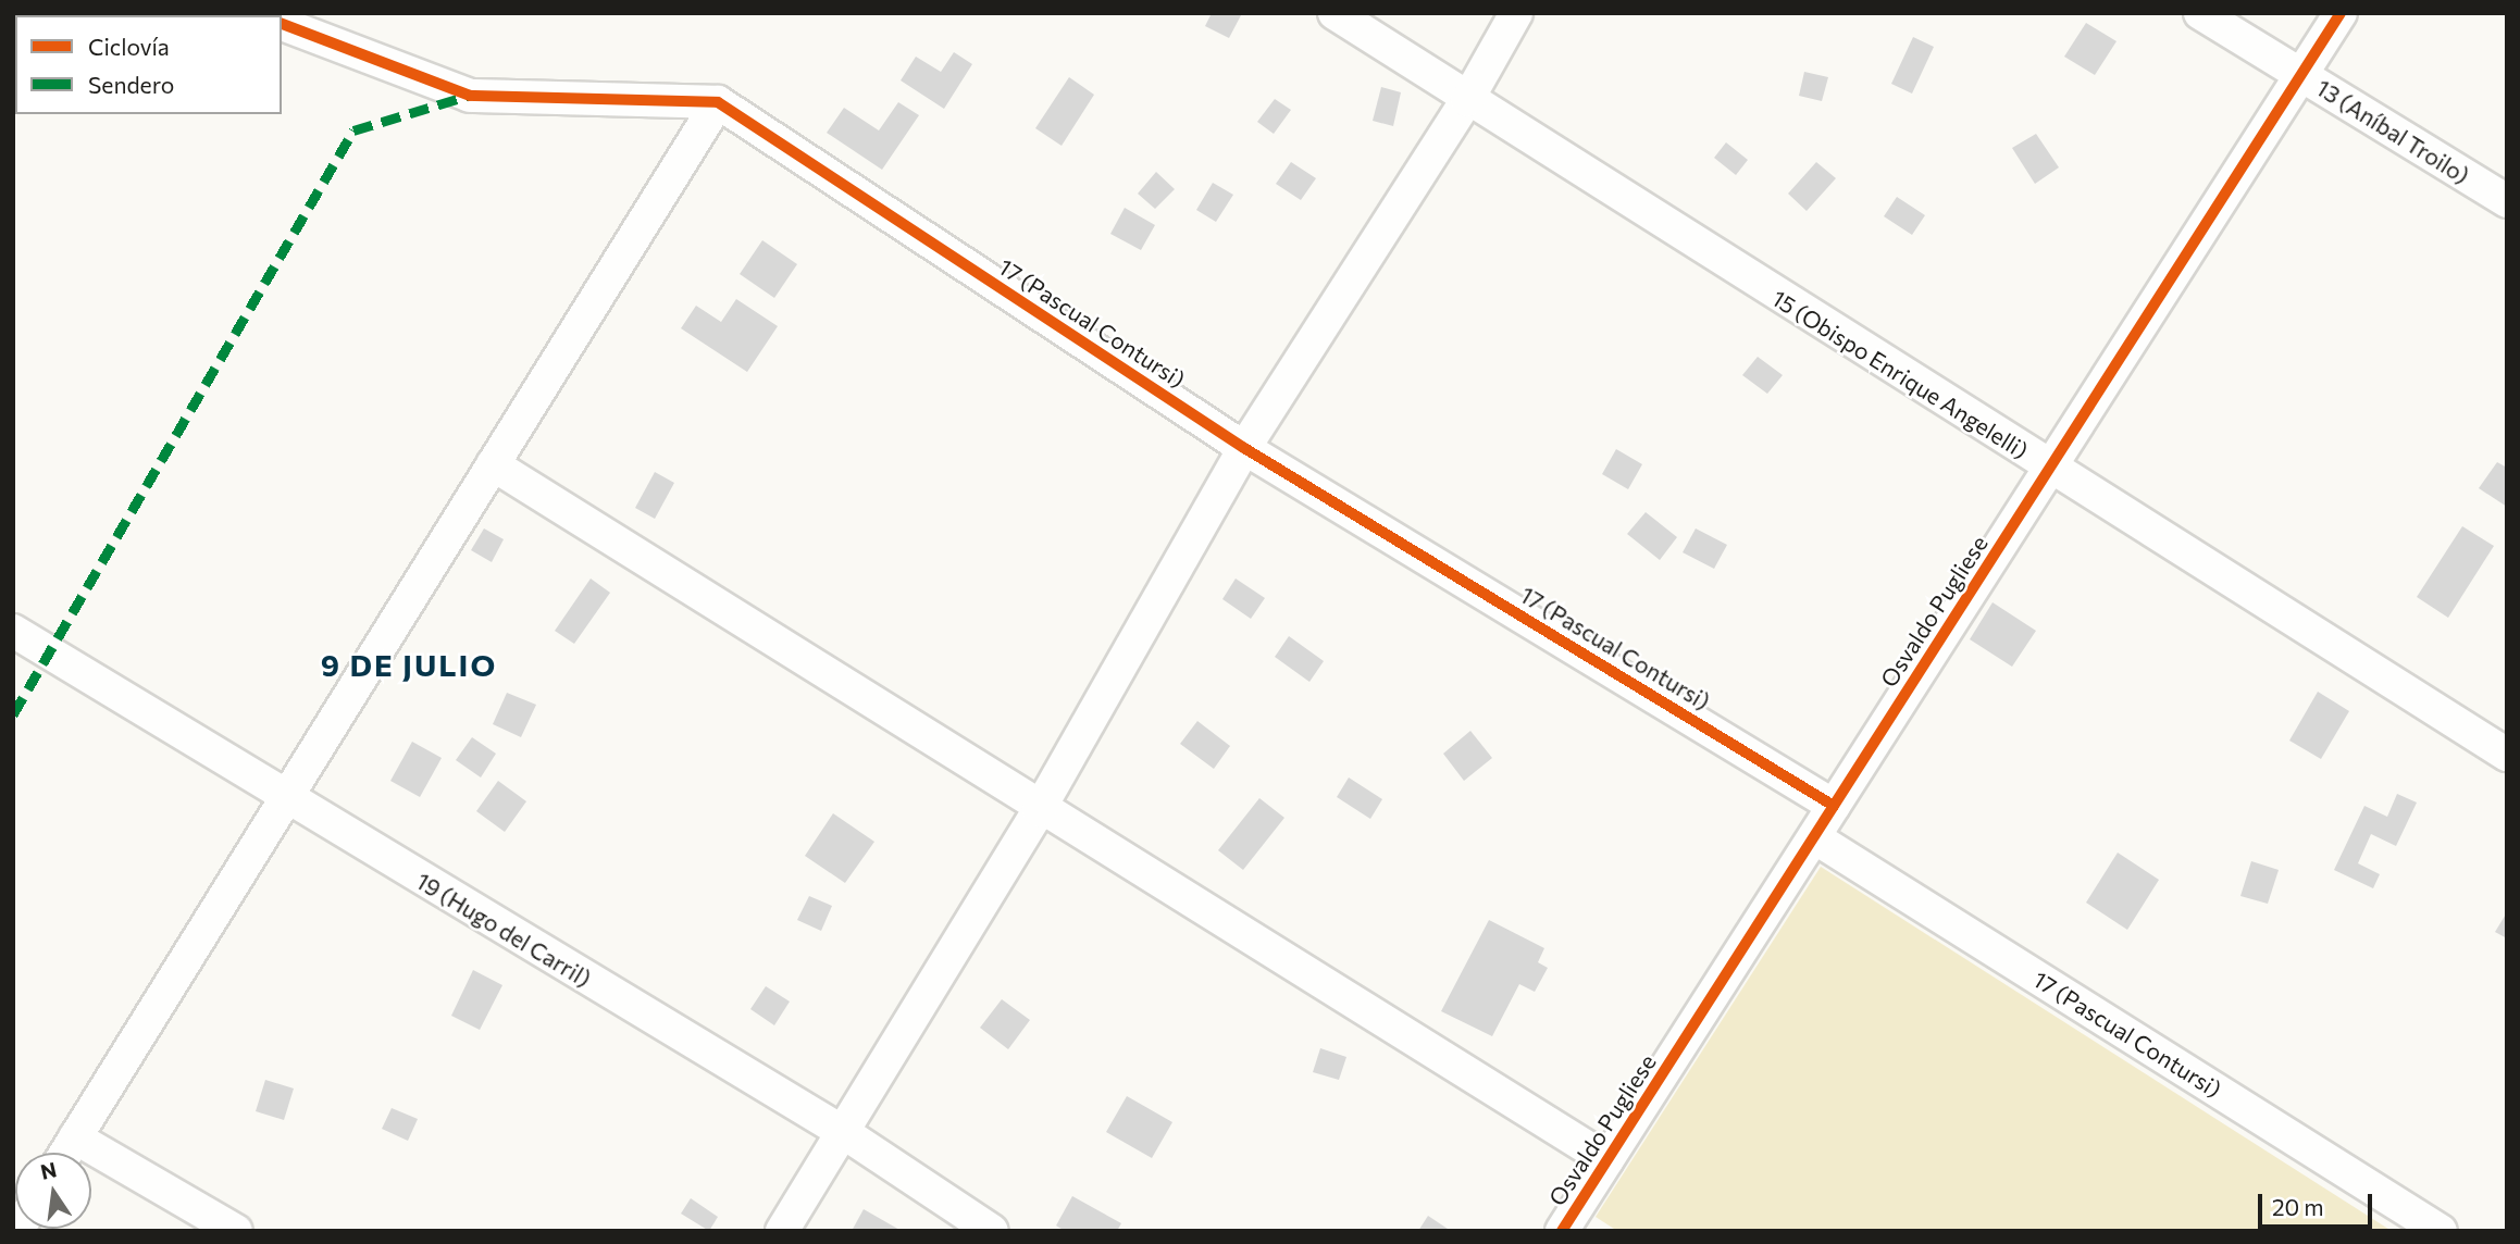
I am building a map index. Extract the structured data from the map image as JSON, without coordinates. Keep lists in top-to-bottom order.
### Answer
{
  "streets": {
    "street": [
      "13 (Aníbal Troilo)",
      "17 (Pascual Contursi)",
      "15 (Obispo Enrique Angelelli)",
      "Osvaldo Pugliese",
      "19 (Hugo del Carril)"
    ]
  },
  "crossings": [
    ["13 (Aníbal Troilo)", "Osvaldo Pugliese"],
    ["17 (Pascual Contursi)", "Osvaldo Pugliese"],
    ["15 (Obispo Enrique Angelelli)", "Osvaldo Pugliese"]
  ],
  "districts": ["9 DE JULIO"],
  "legend": ["Ciclovía", "Sendero"],
  "scale_bar": "20 m",
  "north": "top"
}
